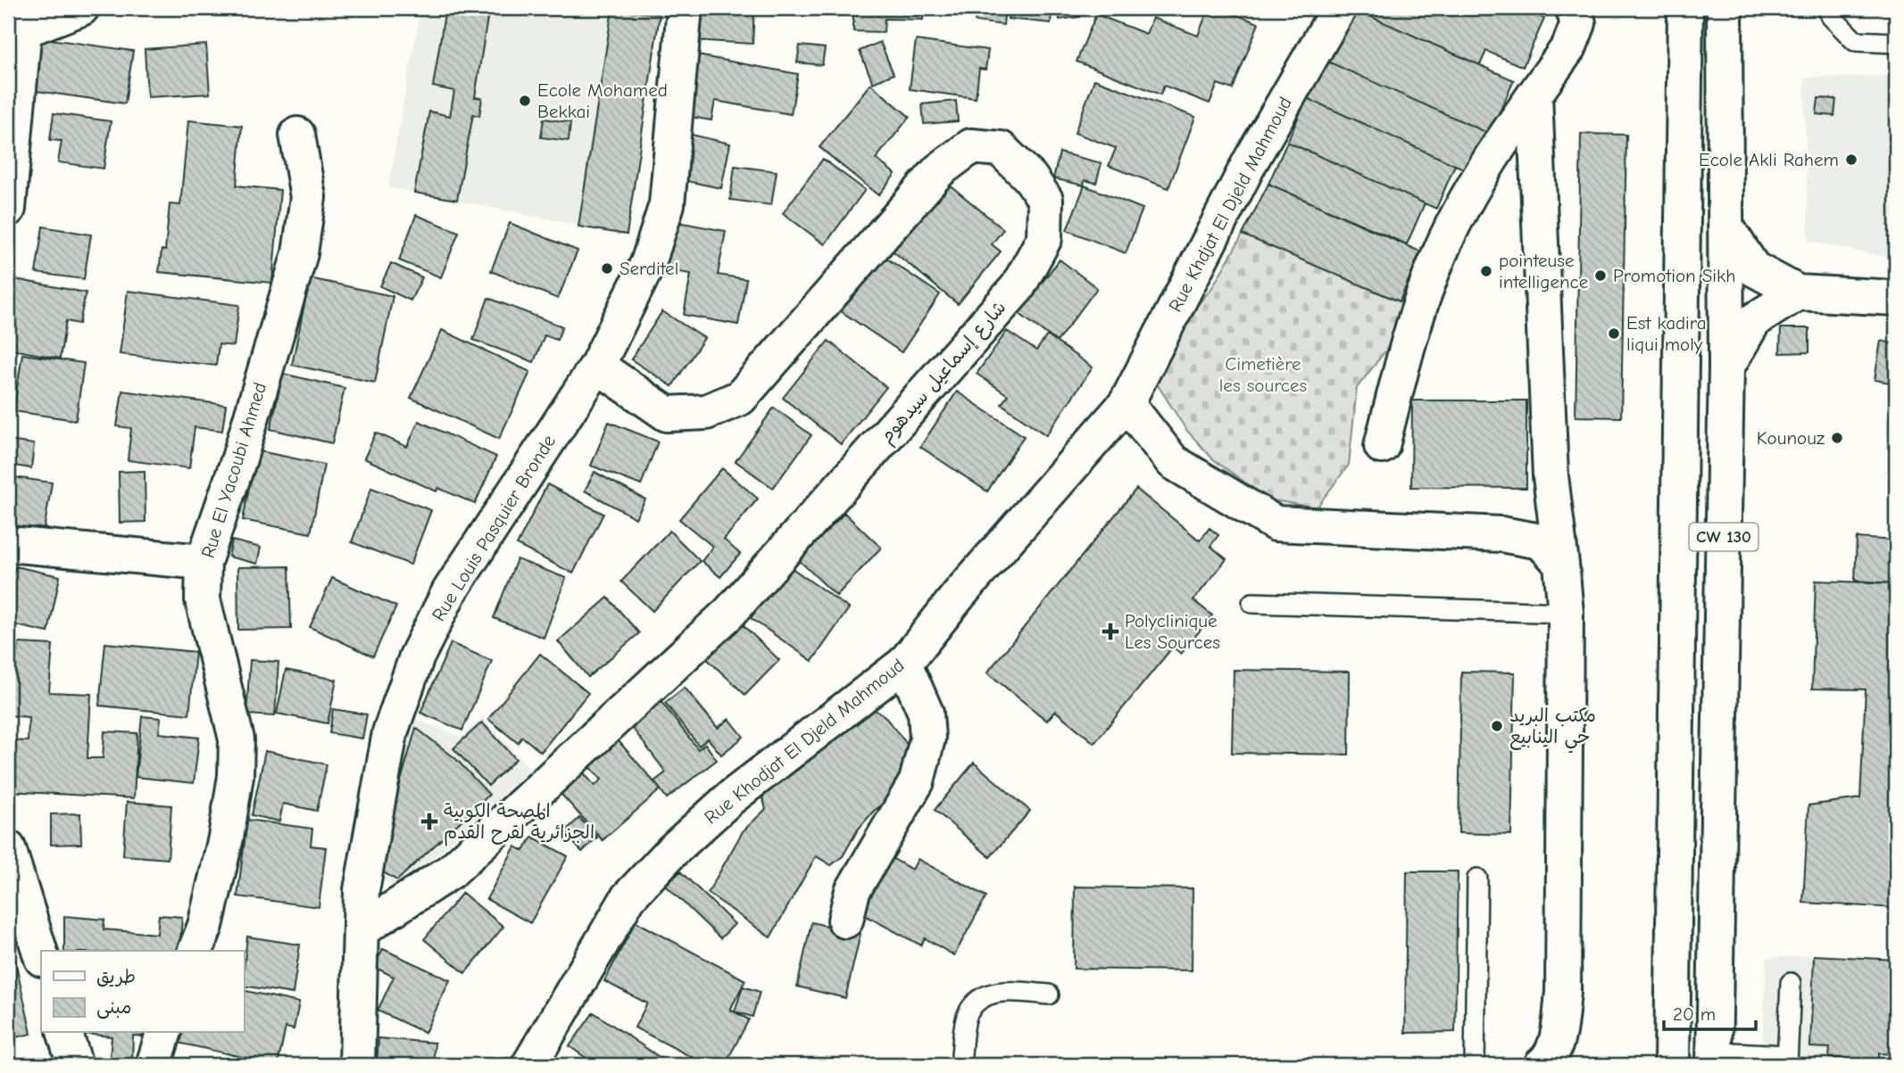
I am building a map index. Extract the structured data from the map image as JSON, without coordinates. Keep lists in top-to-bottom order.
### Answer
{
  "streets": {
    "street": [
      "Rue Khdjat El Djeld Mahmoud",
      "شارع إسماعيل سيدهوم",
      "Rue El Yacoubi Ahmed",
      "Rue Louis Pasquier Bronde",
      "CW 130",
      "Rue Khodjat El Djeld Mahmoud"
    ]
  },
  "crossings": [
    ["Rue Khdjat El Djeld Mahmoud", "Rue Khodjat El Djeld Mahmoud"],
    ["شارع إسماعيل سيدهوم", "Rue Louis Pasquier Bronde"]
  ],
  "parks": ["Cimetière les sources"],
  "places": {
    "other": [
      "Ecole Mohamed Bekkai",
      "Ecole Akli Rahem",
      "Serditel",
      "pointeuse intelligence",
      "Promotion Sikh",
      "Est kadira liqui moly",
      "Kounouz",
      "مكتب البريد حي الينابيع"
    ],
    "health": ["Polyclinique Les Sources", "المصحة الكوبية الجزائرية لقرح القدم"]
  },
  "legend": ["طريق", "مبنى"],
  "scale_bar": "20 m"
}
